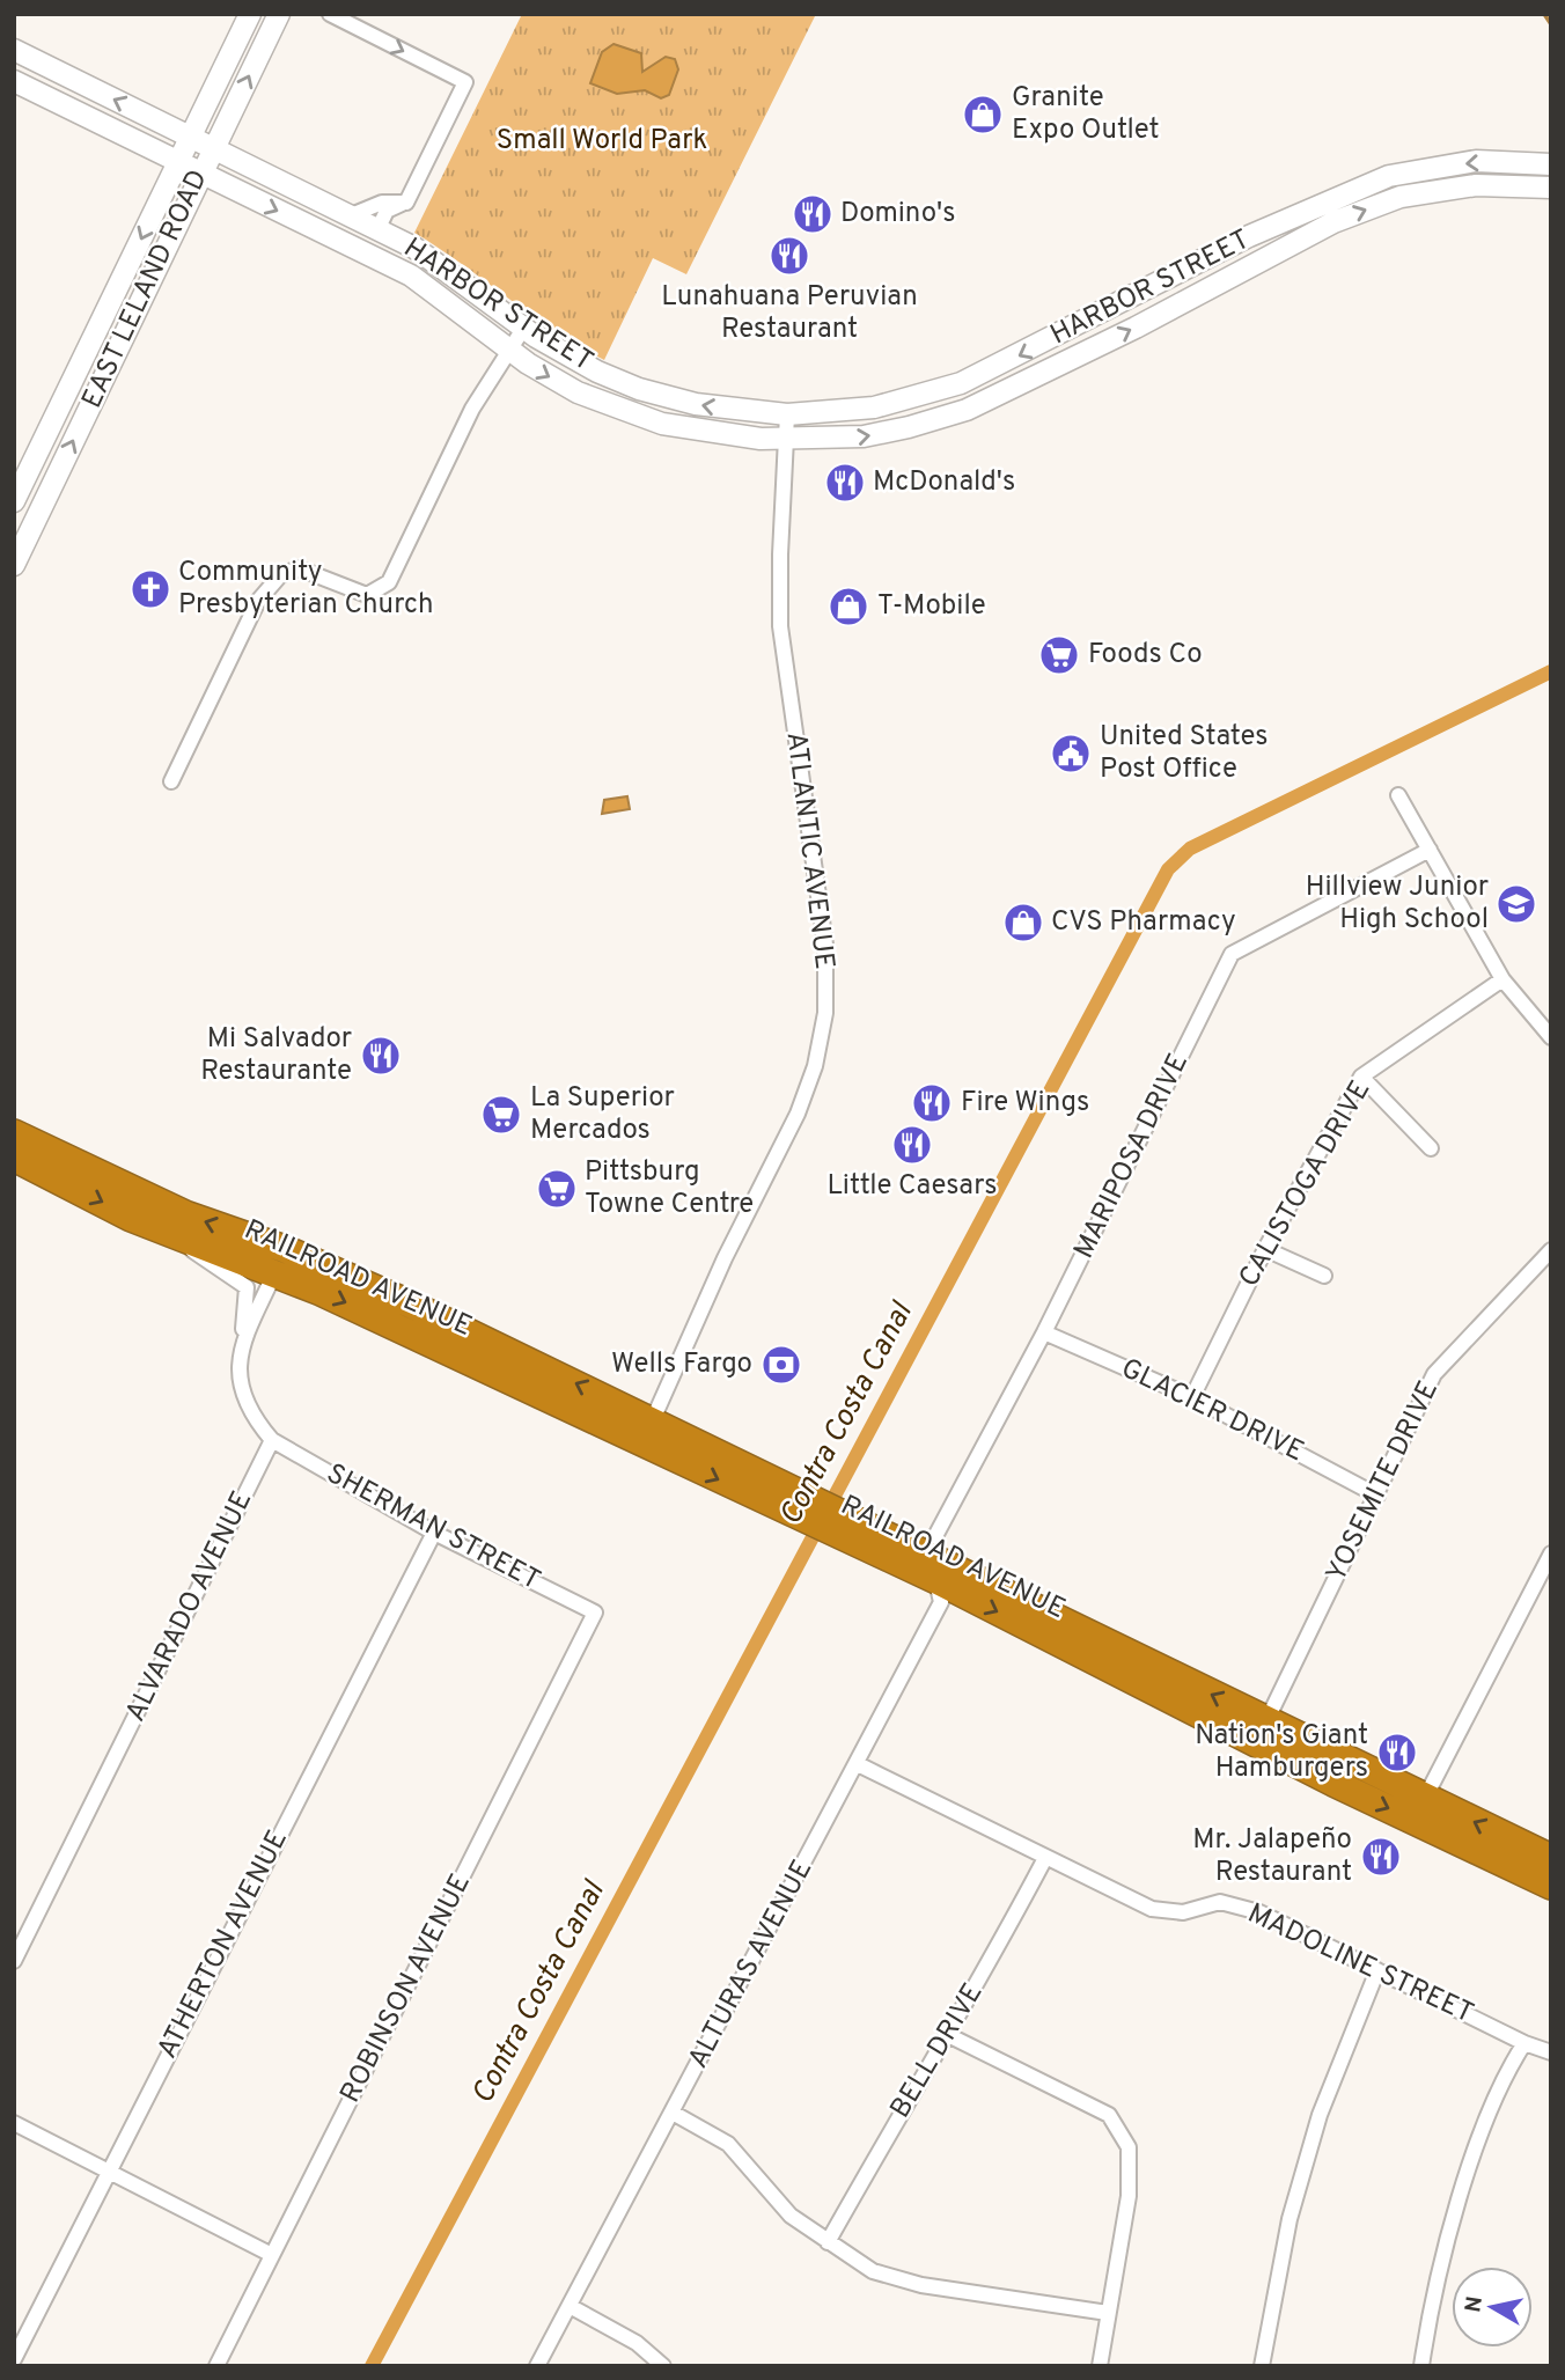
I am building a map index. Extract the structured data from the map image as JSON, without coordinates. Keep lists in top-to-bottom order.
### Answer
{
  "streets": {
    "highway": ["RAILROAD AVENUE"],
    "street": [
      "HARBOR STREET",
      "EAST LELAND ROAD",
      "ATLANTIC AVENUE",
      "MARIPOSA DRIVE",
      "CALISTOGA DRIVE",
      "GLACIER DRIVE",
      "YOSEMITE DRIVE",
      "SHERMAN STREET",
      "ALVARADO AVENUE",
      "ATHERTON AVENUE",
      "ALTURAS AVENUE",
      "MADOLINE STREET",
      "ROBINSON AVENUE",
      "BELL DRIVE"
    ]
  },
  "crossings": [
    ["HARBOR STREET", "EAST LELAND ROAD"],
    ["HARBOR STREET", "ATLANTIC AVENUE"],
    ["ATLANTIC AVENUE", "RAILROAD AVENUE"],
    ["MARIPOSA DRIVE", "RAILROAD AVENUE"],
    ["MARIPOSA DRIVE", "GLACIER DRIVE"],
    ["MARIPOSA DRIVE", "ALTURAS AVENUE"],
    ["CALISTOGA DRIVE", "GLACIER DRIVE"],
    ["RAILROAD AVENUE", "YOSEMITE DRIVE"],
    ["RAILROAD AVENUE", "ALTURAS AVENUE"],
    ["GLACIER DRIVE", "YOSEMITE DRIVE"],
    ["SHERMAN STREET", "ALVARADO AVENUE"],
    ["SHERMAN STREET", "ATHERTON AVENUE"],
    ["SHERMAN STREET", "ROBINSON AVENUE"],
    ["ALTURAS AVENUE", "MADOLINE STREET"],
    ["MADOLINE STREET", "BELL DRIVE"]
  ],
  "water": ["Contra Costa Canal"],
  "parks": ["Small World Park"],
  "places": {
    "shop": ["Granite Expo Outlet", "T-Mobile", "CVS Pharmacy"],
    "restaurant": [
      "Domino's",
      "Lunahuana Peruvian Restaurant",
      "McDonald's",
      "Mi Salvador Restaurante",
      "Fire Wings",
      "Little Caesars",
      "Nation's Giant Hamburgers",
      "Mr. Jalapeño Restaurant"
    ],
    "church": ["Community Presbyterian Church"],
    "supermarket": ["Foods Co", "La Superior Mercados", "Pittsburg Towne Centre"],
    "public building": ["United States Post Office"],
    "school or university": ["Hillview Junior High School"],
    "bank": ["Wells Fargo"]
  },
  "north": "left"
}
